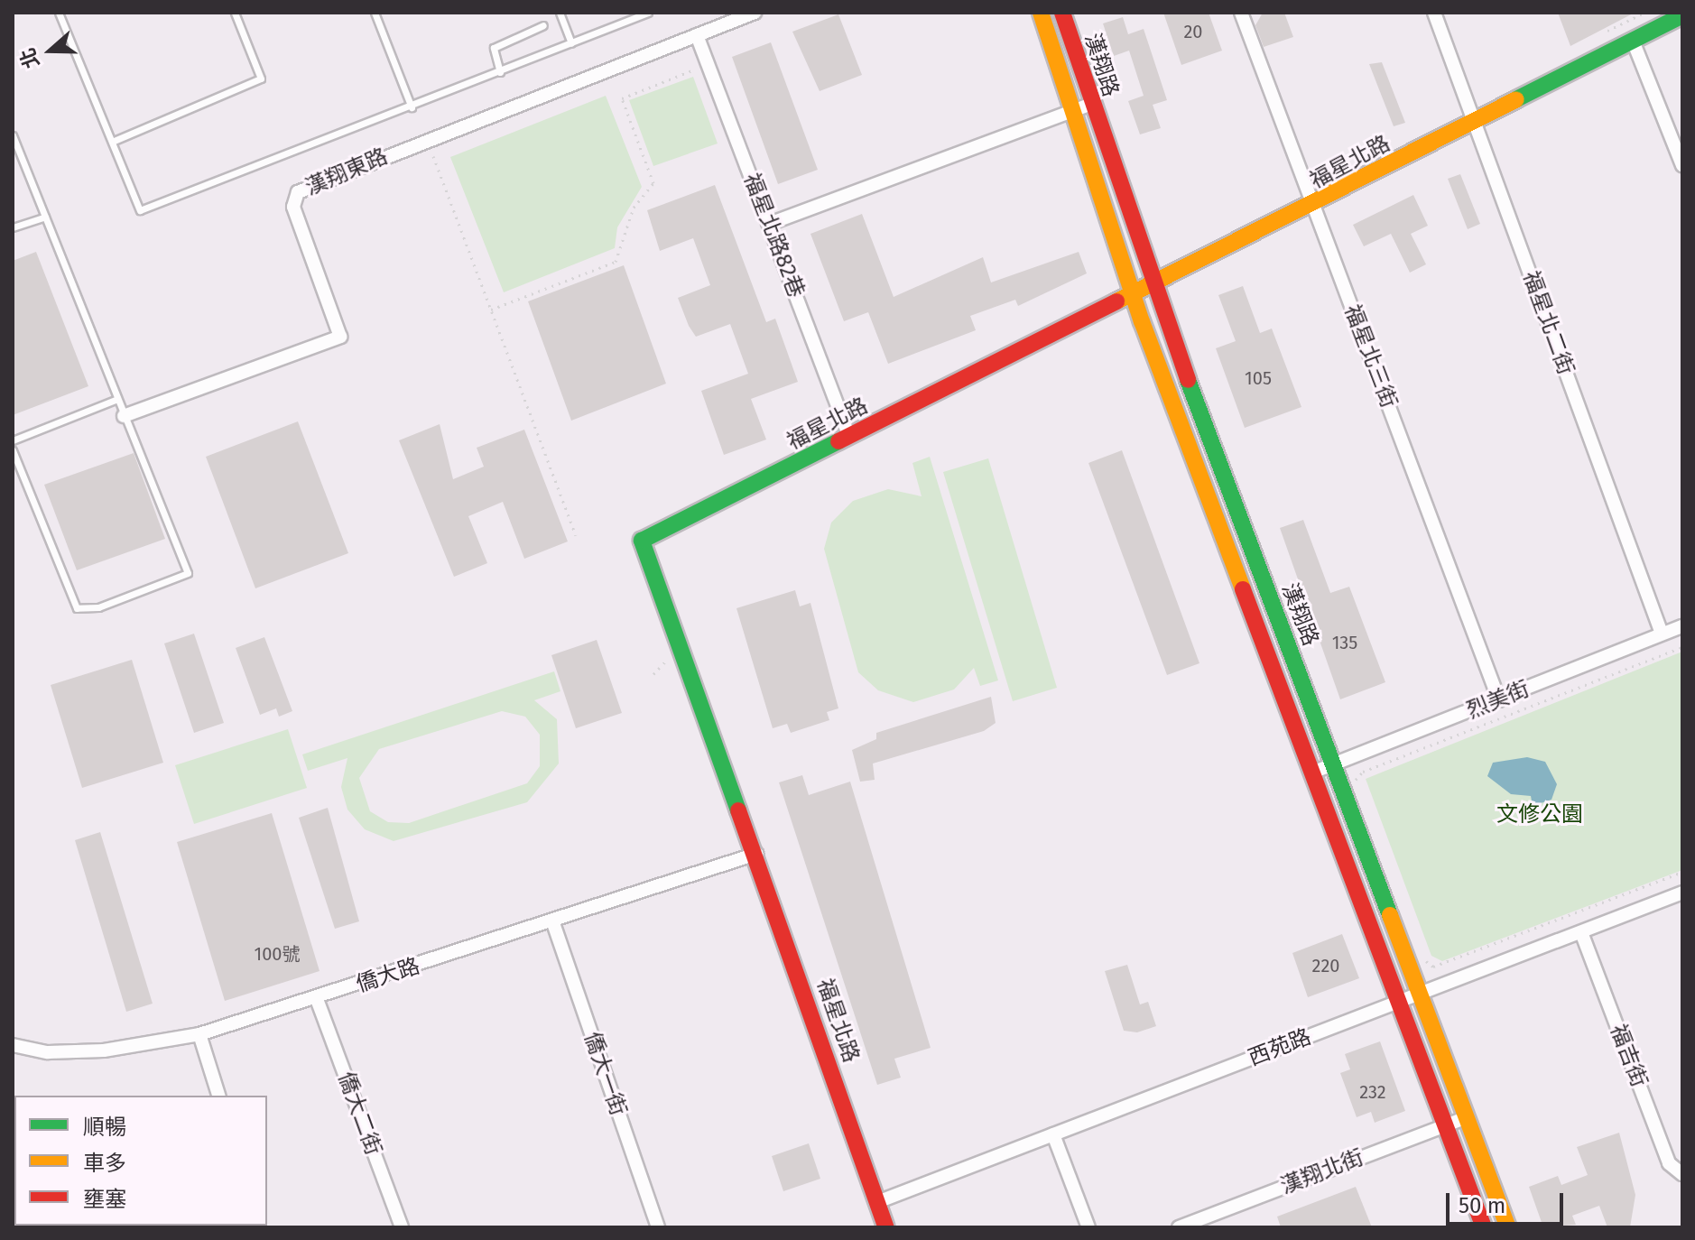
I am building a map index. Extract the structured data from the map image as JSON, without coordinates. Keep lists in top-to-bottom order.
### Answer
{
  "streets": {
    "street": [
      "漢翔路",
      "福星北路",
      "漢翔東路",
      "福星北路82巷",
      "福星北二街",
      "福星北三街",
      "烈美街",
      "僑大路",
      "西苑路",
      "福吉街",
      "僑大一街",
      "僑大二街",
      "漢翔北街"
    ]
  },
  "crossings": [
    ["漢翔路", "福星北路"],
    ["漢翔路", "烈美街"],
    ["漢翔路", "西苑路"],
    ["漢翔路", "漢翔北街"],
    ["福星北路", "福星北路82巷"],
    ["福星北路", "福星北二街"],
    ["福星北路", "福星北三街"],
    ["福星北路", "僑大路"],
    ["福星北路", "西苑路"],
    ["漢翔東路", "福星北路82巷"],
    ["福星北二街", "烈美街"],
    ["福星北三街", "烈美街"],
    ["僑大路", "僑大一街"],
    ["僑大路", "僑大二街"],
    ["西苑路", "福吉街"]
  ],
  "parks": ["文修公園"],
  "house_numbers": [
    "20",
    "105",
    "135",
    "100號",
    "220",
    "232"
  ],
  "legend": ["順暢", "車多", "壅塞"],
  "scale_bar": "50 m",
  "north": "left"
}
